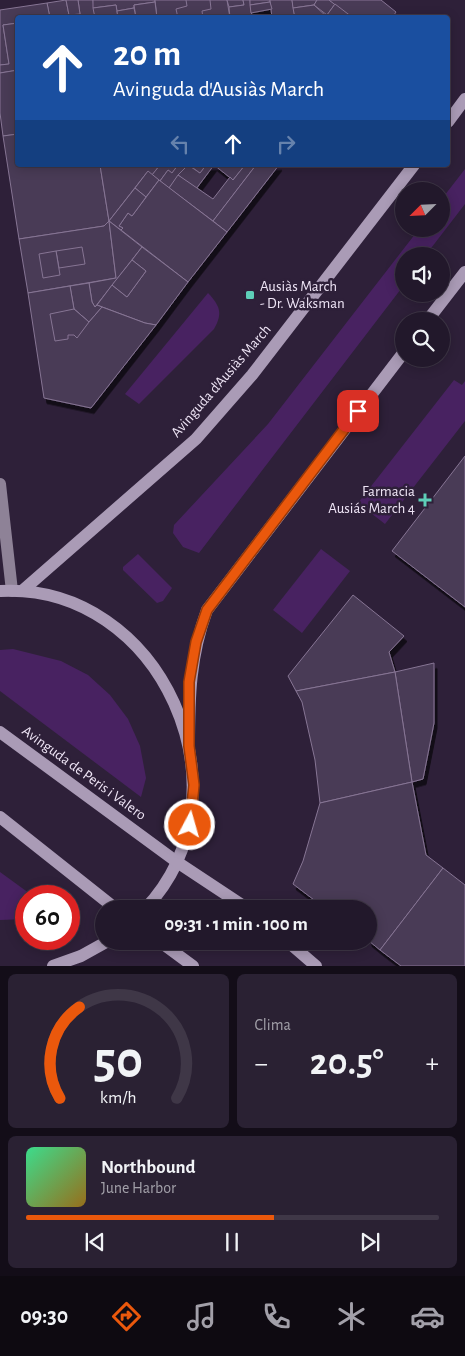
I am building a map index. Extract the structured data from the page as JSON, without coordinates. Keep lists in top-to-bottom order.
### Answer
{
  "streets": {
    "main road": ["Avinguda d'Ausiàs March", "Avinguda de Peris i Valero"]
  },
  "places": {
    "transit": ["Ausiàs March - Dr. Waksman"],
    "health": ["Farmacia Ausiás March 4"]
  },
  "north": "bottom left",
  "page": {
    "turn": ["20 m", "Avinguda d'Ausiàs March"],
    "limit": "60",
    "trip": "09:31 · 1 min · 100 m",
    "tile": "Clima",
    "heat": ["−", "20.5°", "+"],
    "song": ["Northbound", "June Harbor"],
    "tabs": "09:30",
    "gauge": ["50", "km/h"]
  }
}
